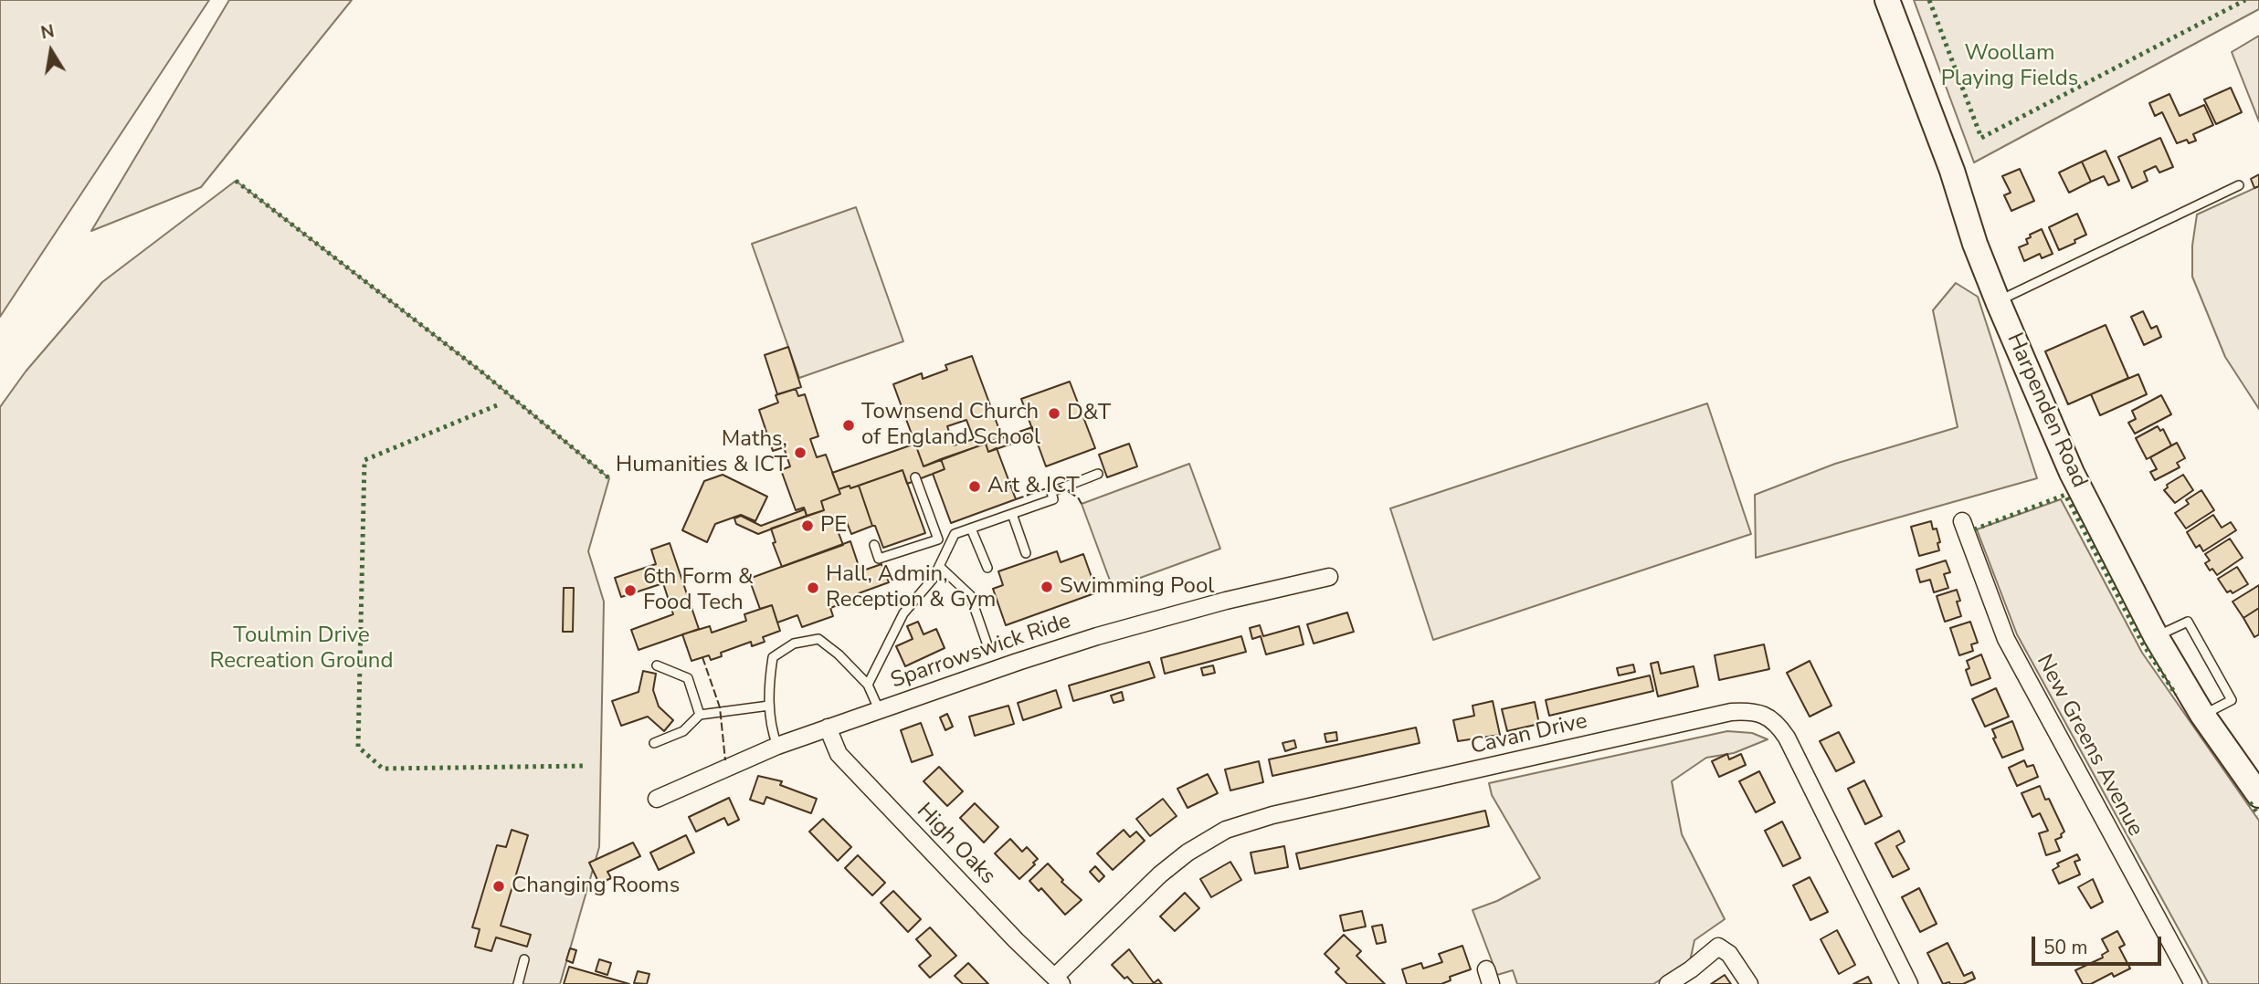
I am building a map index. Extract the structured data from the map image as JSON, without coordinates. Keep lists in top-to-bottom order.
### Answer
{
  "streets": {
    "main road": ["Harpenden Road"],
    "street": [
      "Sparrowswick Ride",
      "Cavan Drive",
      "New Greens Avenue",
      "High Oaks"
    ]
  },
  "crossings": [
    ["Sparrowswick Ride", "High Oaks"],
    ["Cavan Drive", "High Oaks"]
  ],
  "parks": ["Woollam Playing Fields", "Toulmin Drive Recreation Ground"],
  "places": [
    "D&T",
    "Townsend Church of England School",
    "Maths, Humanities & ICT",
    "Art & ICT",
    "PE",
    "Swimming Pool",
    "Hall, Admin, Reception & Gym",
    "6th Form & Food Tech",
    "Changing Rooms"
  ],
  "scale_bar": "50 m",
  "north": "top"
}
